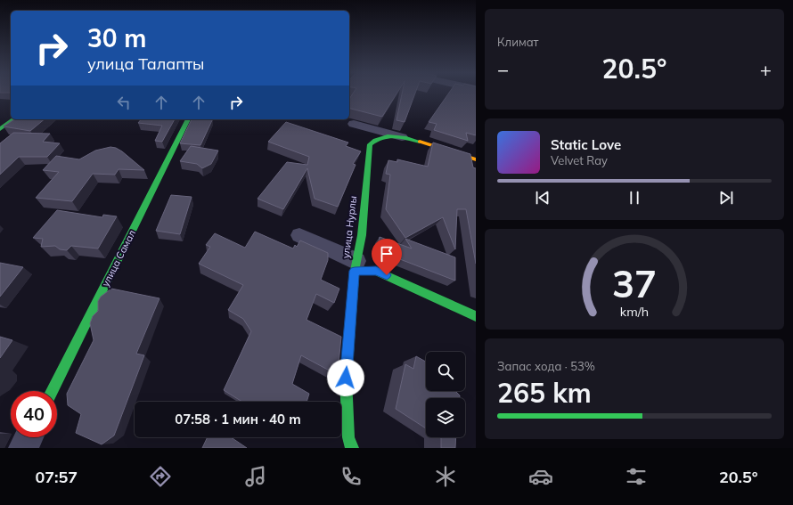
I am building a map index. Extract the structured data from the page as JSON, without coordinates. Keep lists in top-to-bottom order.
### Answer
{
  "streets": {
    "street": ["улица Нурлы", "улица Самал"]
  },
  "page": {
    "tile": [
      "Климат",
      ["Запас хода · 53%", "265 km"]
    ],
    "turn": ["30 m", "улица Талапты"],
    "heat": ["−", "20.5°", "+"],
    "song": ["Static Love", "Velvet Ray"],
    "limit": "40",
    "trip": "07:58 · 1 мин · 40 m",
    "tabs": ["07:57", "20.5°"],
    "gauge": ["37", "km/h"]
  }
}
